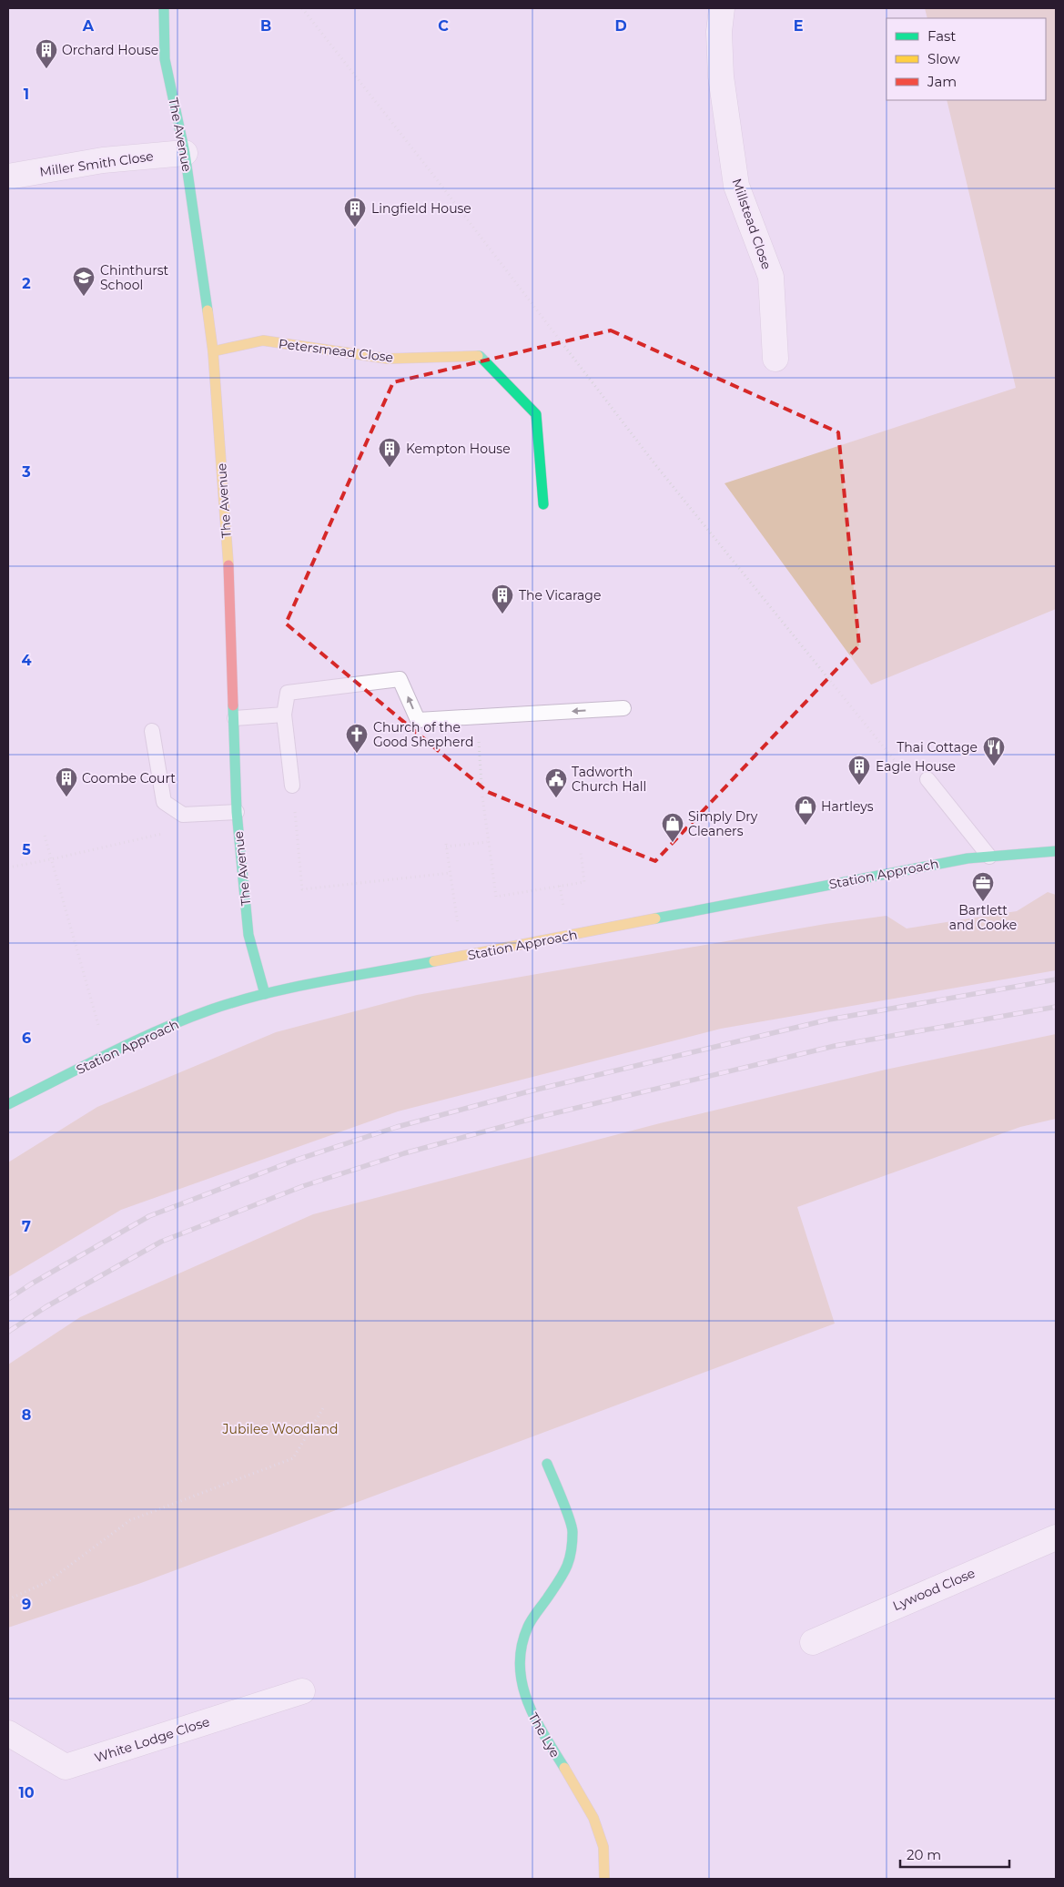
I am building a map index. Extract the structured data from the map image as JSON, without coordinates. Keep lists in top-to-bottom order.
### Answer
{
  "streets": {
    "street": [
      "The Avenue",
      "Miller Smith Close",
      "Millstead Close",
      "Petersmead Close",
      "Station Approach",
      "Lywood Close",
      "The Lye",
      "White Lodge Close"
    ]
  },
  "crossings": [
    ["The Avenue", "Miller Smith Close"],
    ["The Avenue", "Petersmead Close"],
    ["The Avenue", "Station Approach"]
  ],
  "parks": ["Jubilee Woodland"],
  "places": {
    "building": [
      "Orchard House",
      "Lingfield House",
      "Kempton House",
      "The Vicarage",
      "Eagle House",
      "Coombe Court"
    ],
    "school or university": ["Chinthurst School"],
    "church": ["Church of the Good Shepherd"],
    "restaurant": ["Thai Cottage"],
    "public building": ["Tadworth Church Hall"],
    "shop": ["Hartleys", "Simply Dry Cleaners"],
    "office": ["Bartlett and Cooke"]
  },
  "legend": ["Fast", "Slow", "Jam"],
  "scale_bar": "20 m",
  "grid": {
    "columns": [
      "A",
      "B",
      "C",
      "D",
      "E"
    ],
    "rows": [
      "1",
      "2",
      "3",
      "4",
      "5",
      "6",
      "7",
      "8",
      "9",
      "10"
    ]
  }
}
